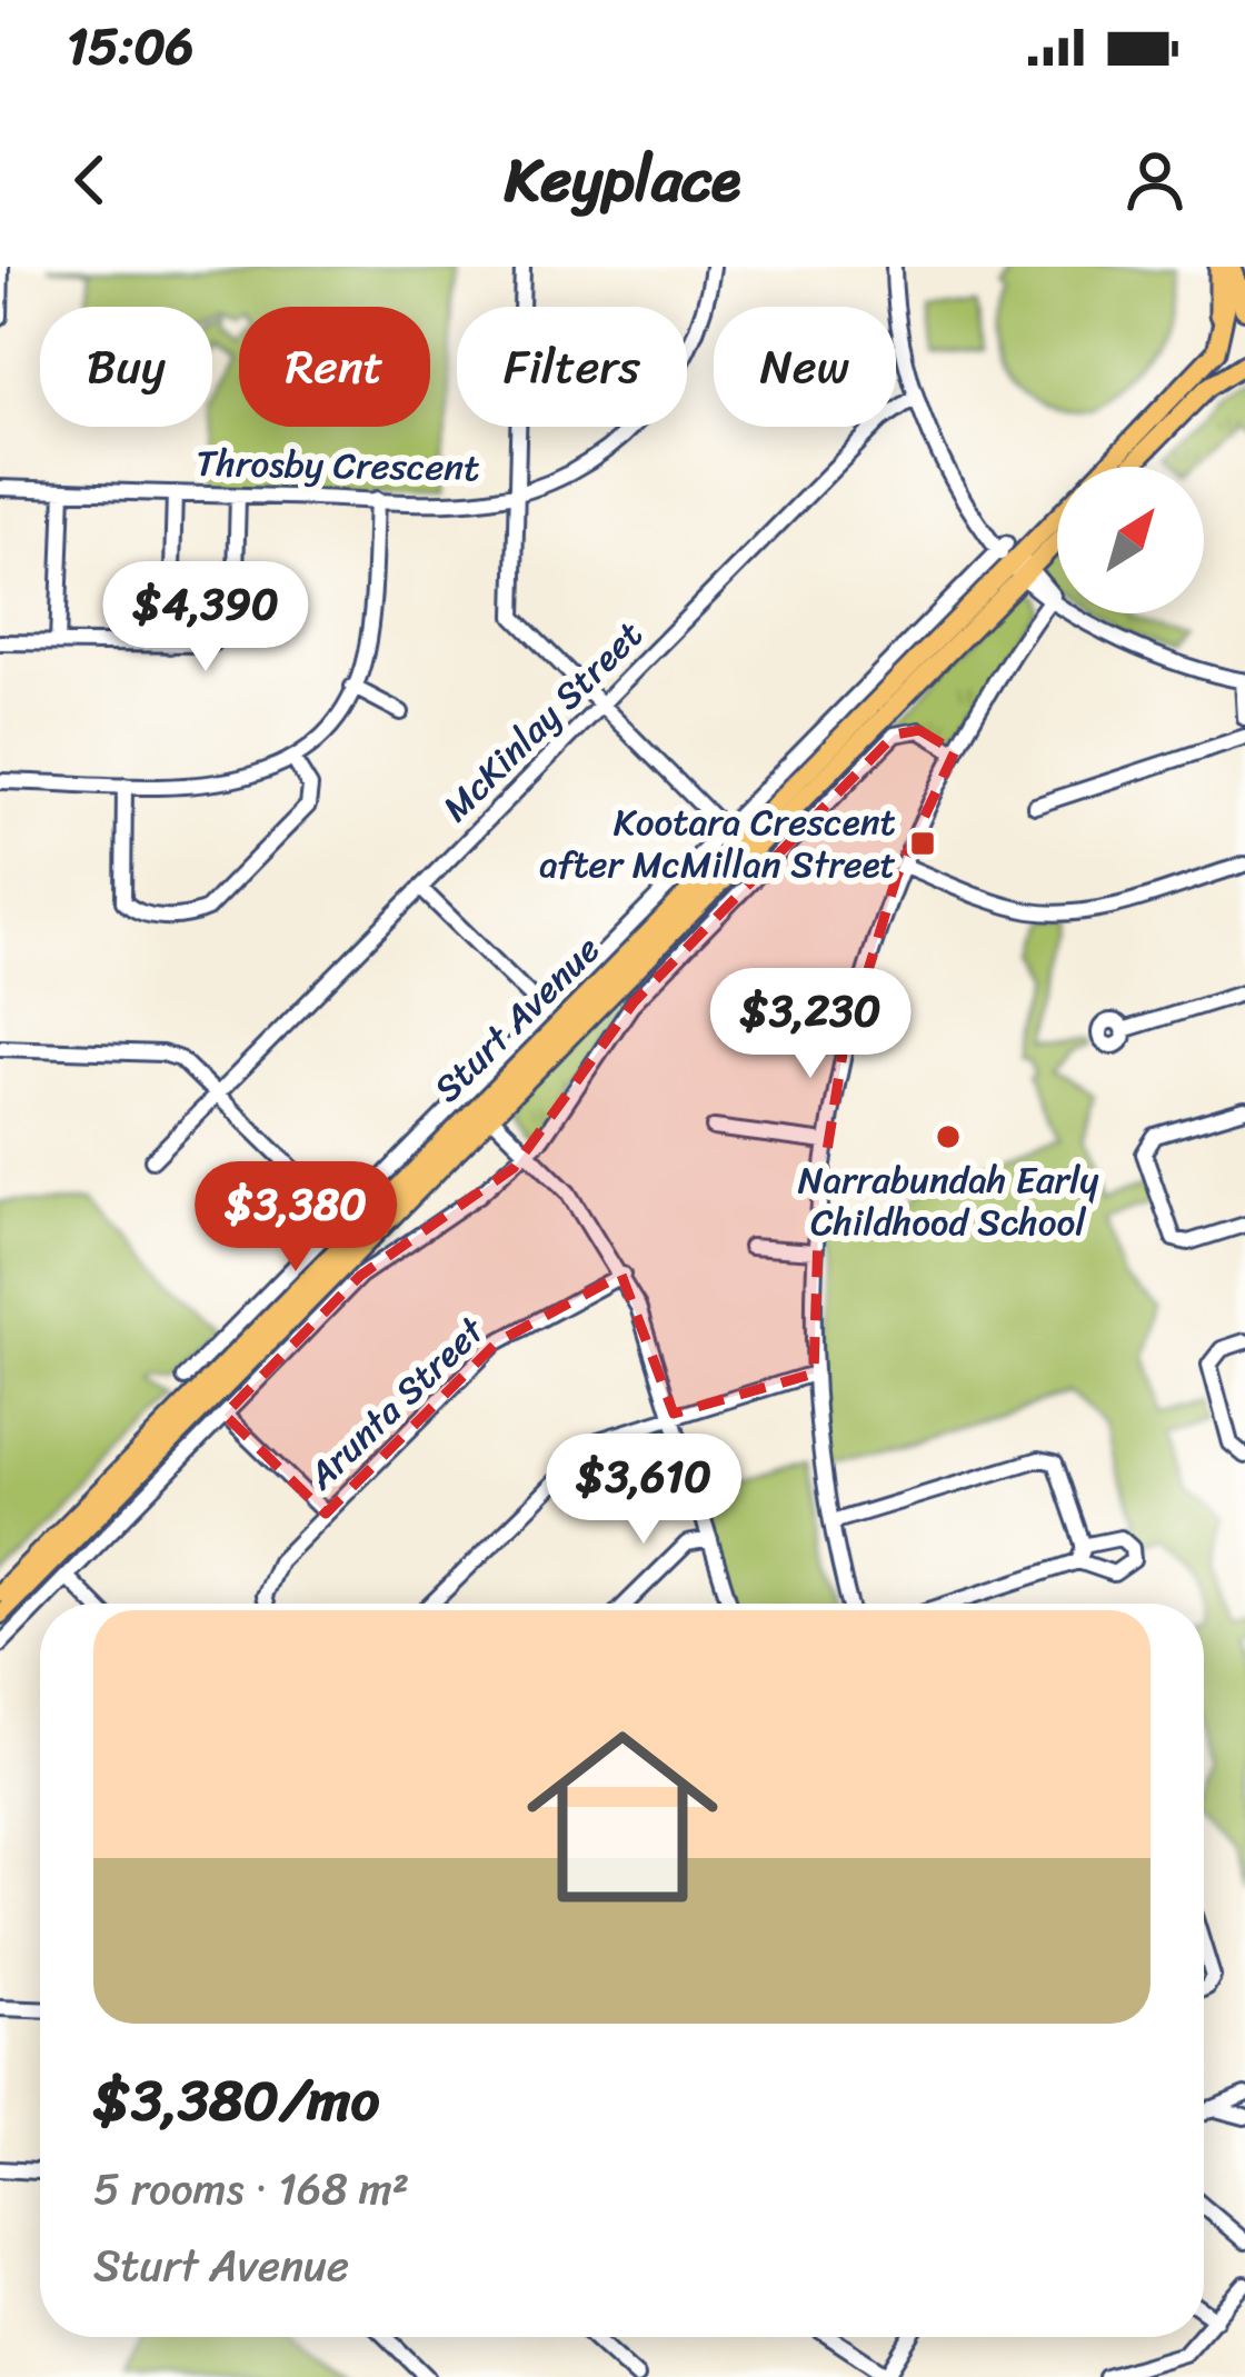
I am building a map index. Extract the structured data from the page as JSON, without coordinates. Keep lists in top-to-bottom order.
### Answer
{
  "streets": {
    "main road": ["Sturt Avenue"],
    "street": ["Throsby Crescent", "McKinlay Street", "Arunta Street"]
  },
  "places": {
    "transit": ["Kootara Crescent after McMillan Street"],
    "other": ["Narrabundah Early Childhood School"]
  },
  "north": "top right",
  "page": {
    "status": "15:06",
    "header": "Keyplace",
    "chip": [
      "Buy",
      "Rent",
      "Filters",
      "New"
    ],
    "price": [
      "$4,390",
      "$3,230",
      "$3,380",
      "$3,610"
    ],
    "list": [
      {
        "name": "$3,380/mo",
        "note": "5 rooms · 168 m² · Sturt Avenue"
      }
    ]
  }
}
